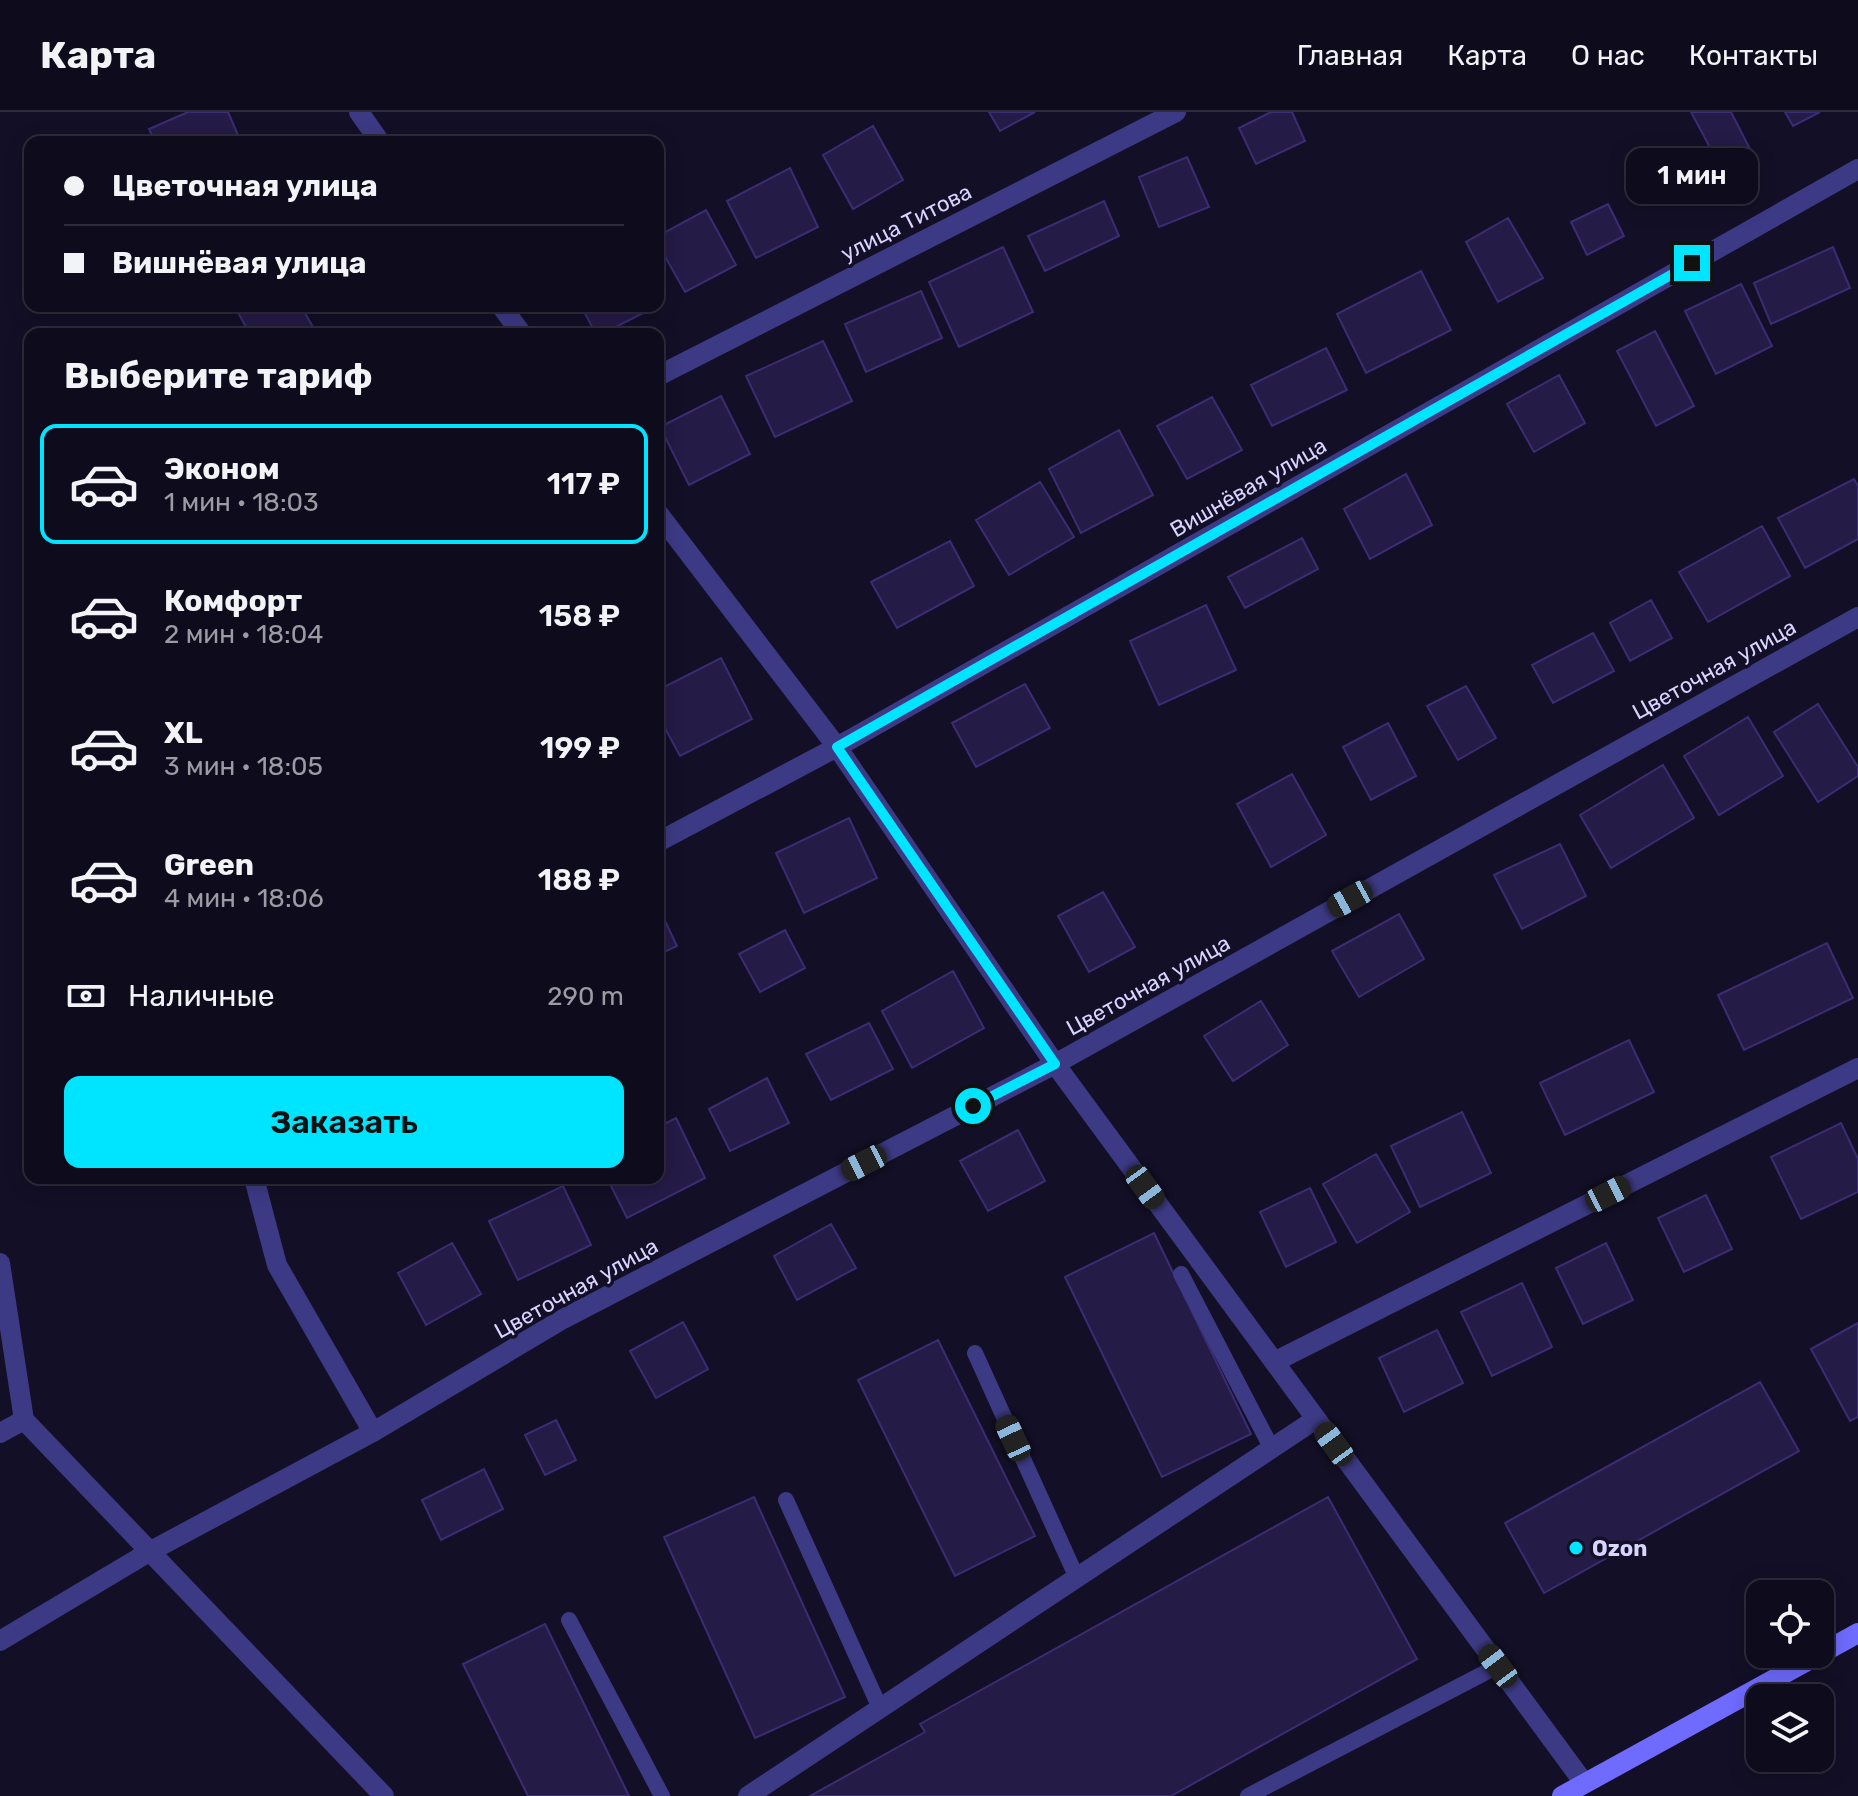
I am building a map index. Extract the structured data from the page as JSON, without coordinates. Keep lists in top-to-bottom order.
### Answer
{
  "streets": {
    "street": ["улица Титова", "Вишнёвая улица", "Цветочная улица"]
  },
  "places": ["Ozon"],
  "page": {
    "header": "Карта",
    "nav": [
      "Главная",
      "Карта",
      "О нас",
      "Контакты"
    ],
    "banner": ["Цветочная улица", "Вишнёвая улица"],
    "bubble": "1 мин",
    "heading": "Выберите тариф",
    "list": [
      {
        "name": "Эконом",
        "note": "1 мин · 18:03",
        "value": "117 ₽"
      },
      {
        "name": "Комфорт",
        "note": "2 мин · 18:04",
        "value": "158 ₽"
      },
      {
        "name": "XL",
        "note": "3 мин · 18:05",
        "value": "199 ₽"
      },
      {
        "name": "Green",
        "note": "4 мин · 18:06",
        "value": "188 ₽"
      }
    ],
    "pay": ["Наличные", "290 m"],
    "buttons": "Заказать"
  }
}
